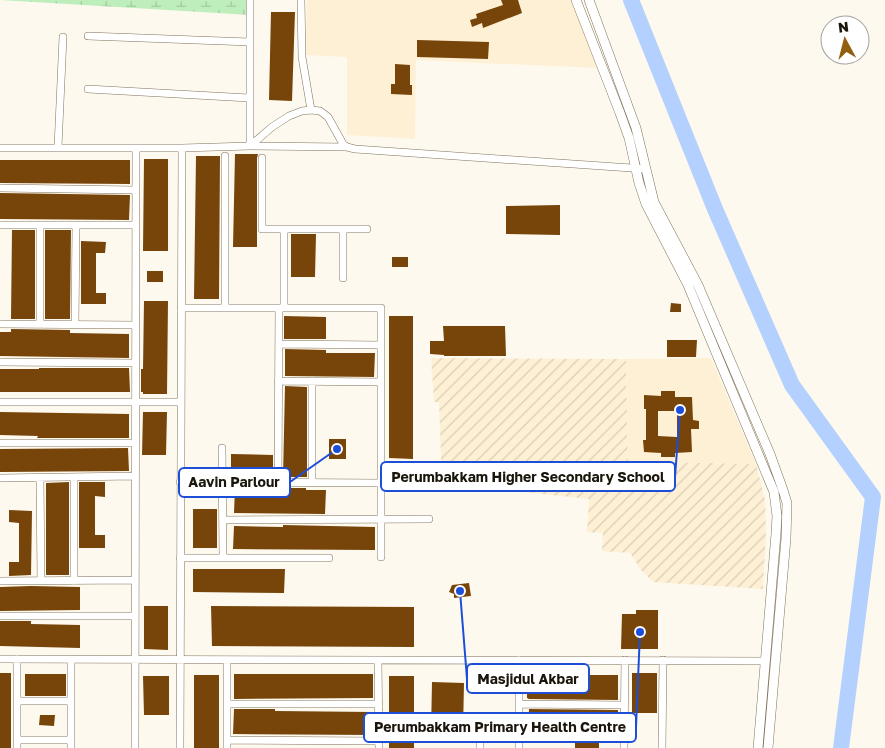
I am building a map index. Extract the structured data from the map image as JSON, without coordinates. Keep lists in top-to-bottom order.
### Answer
{
  "places": [
    "Perumbakkam Higher Secondary School",
    "Aavin Parlour",
    "Masjidul Akbar",
    "Perumbakkam Primary Health Centre"
  ],
  "north": "top"
}
